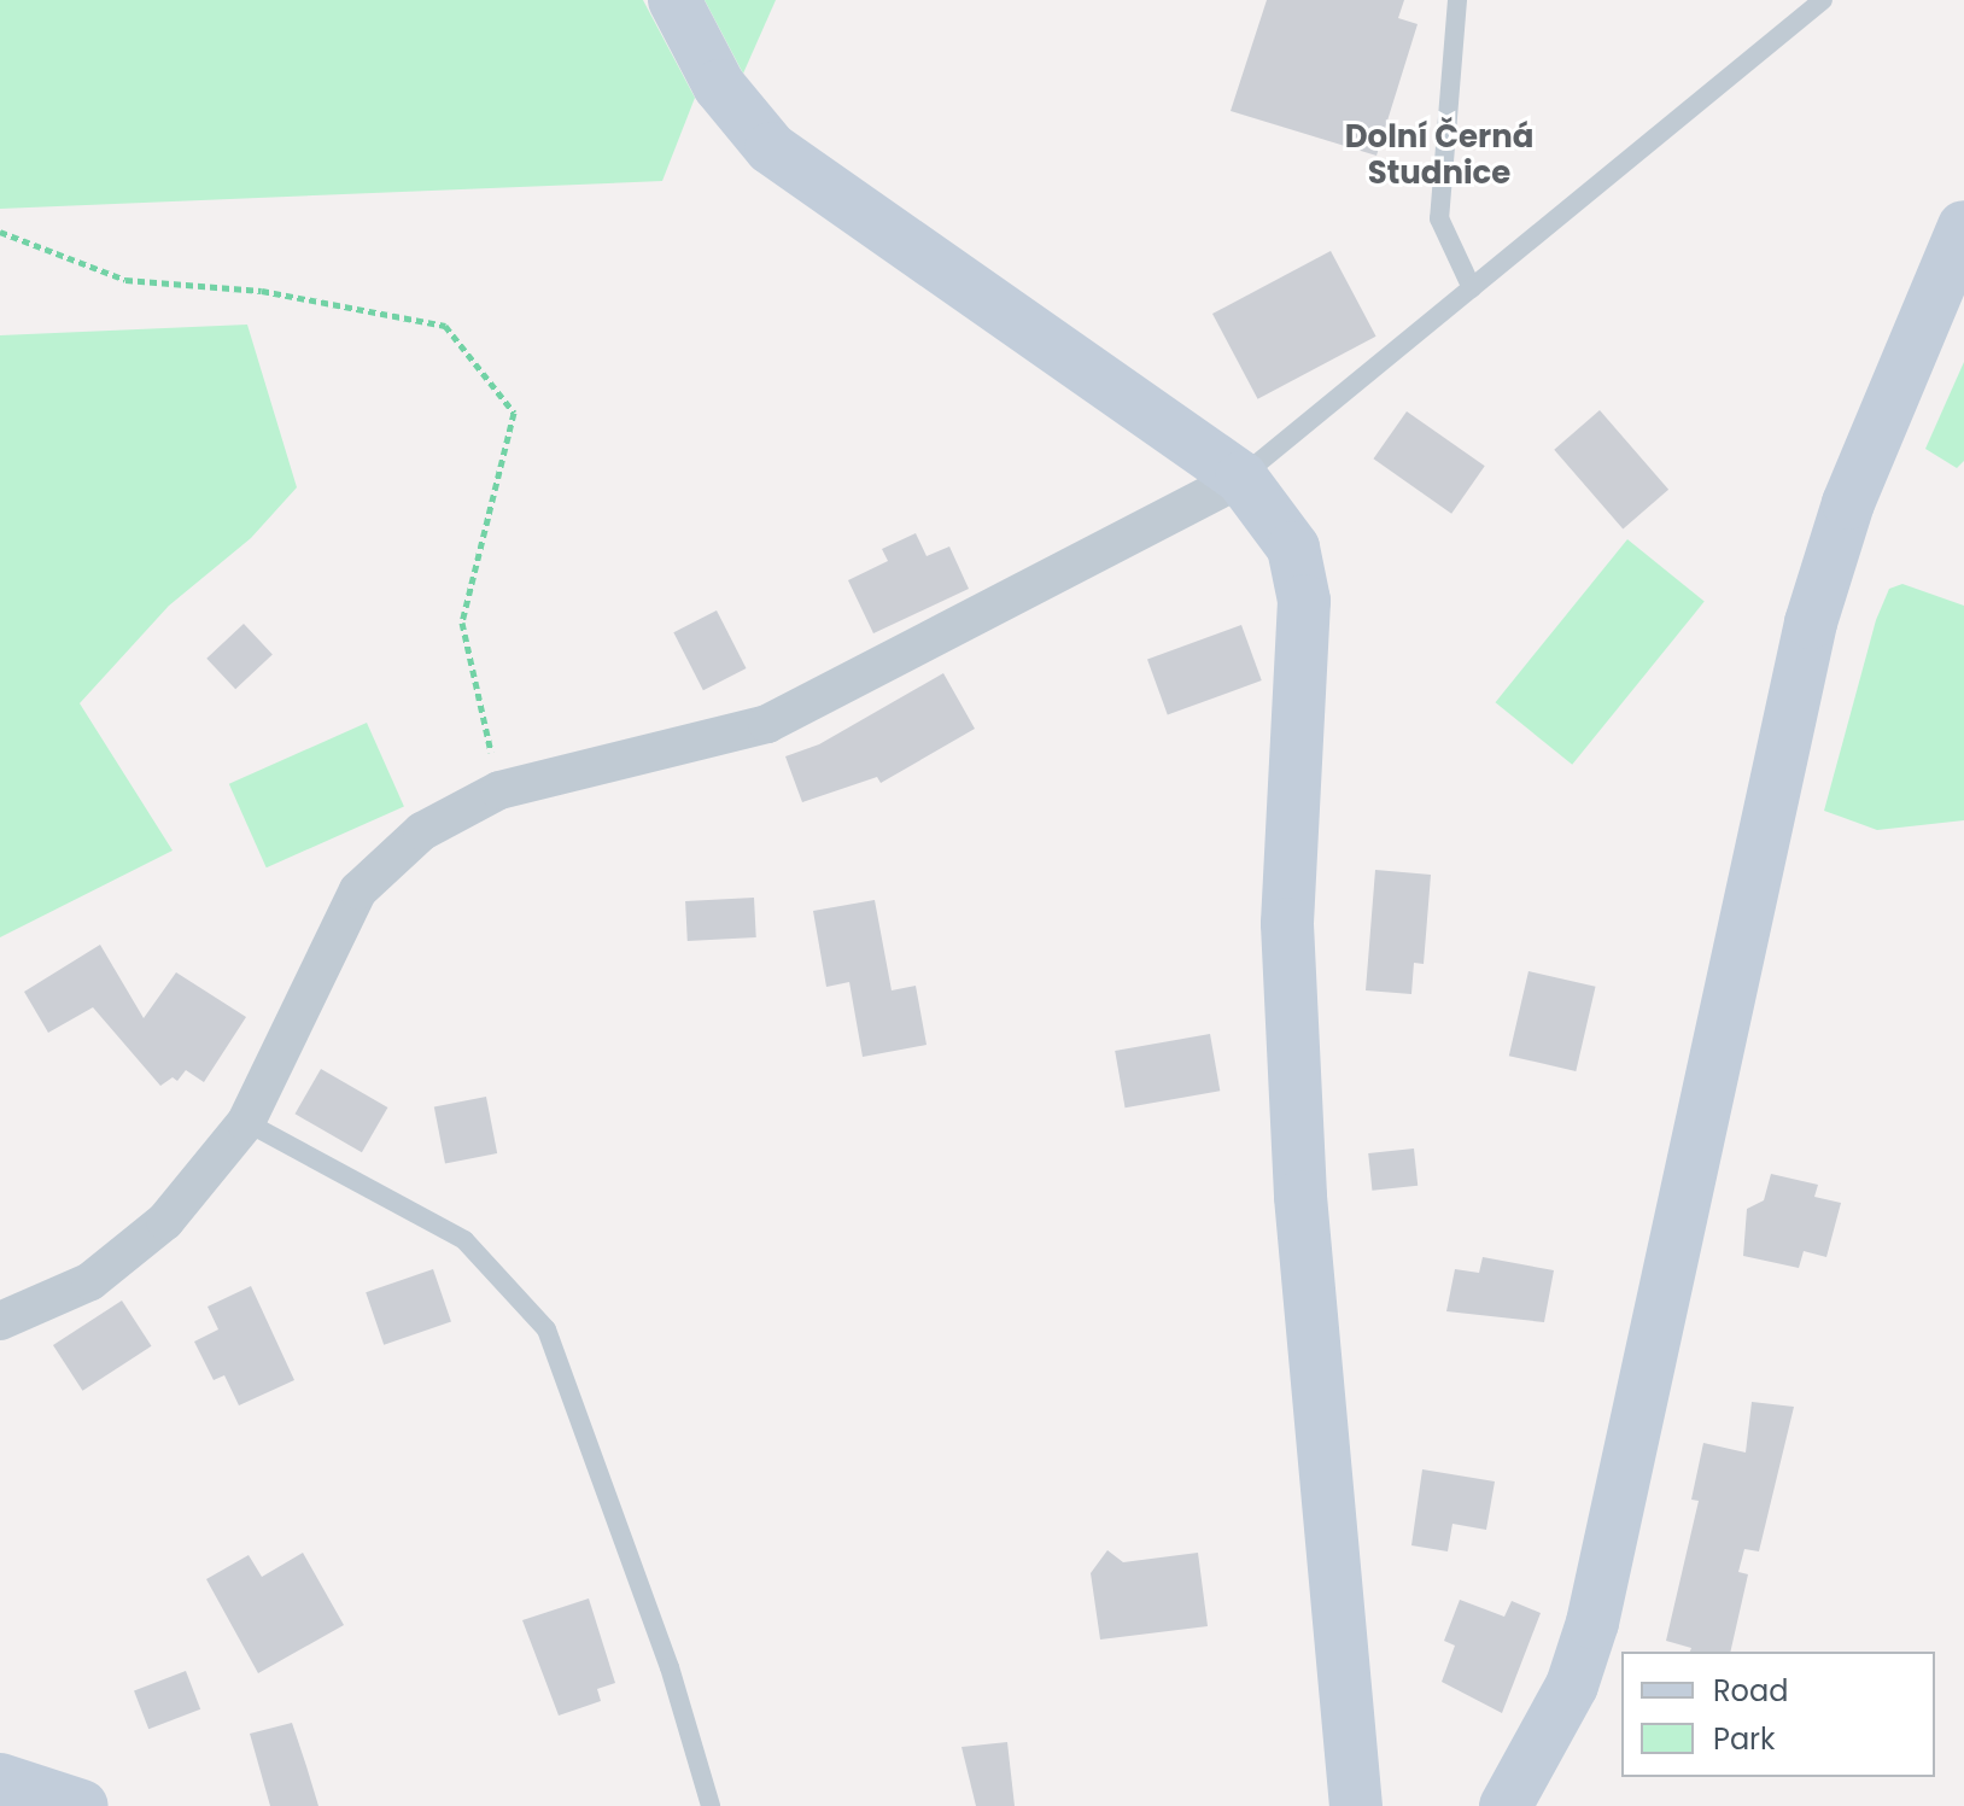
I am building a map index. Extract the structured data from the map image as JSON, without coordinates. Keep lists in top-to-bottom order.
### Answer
{
  "districts": ["Dolní Černá Studnice"],
  "legend": ["Road", "Park"]
}
